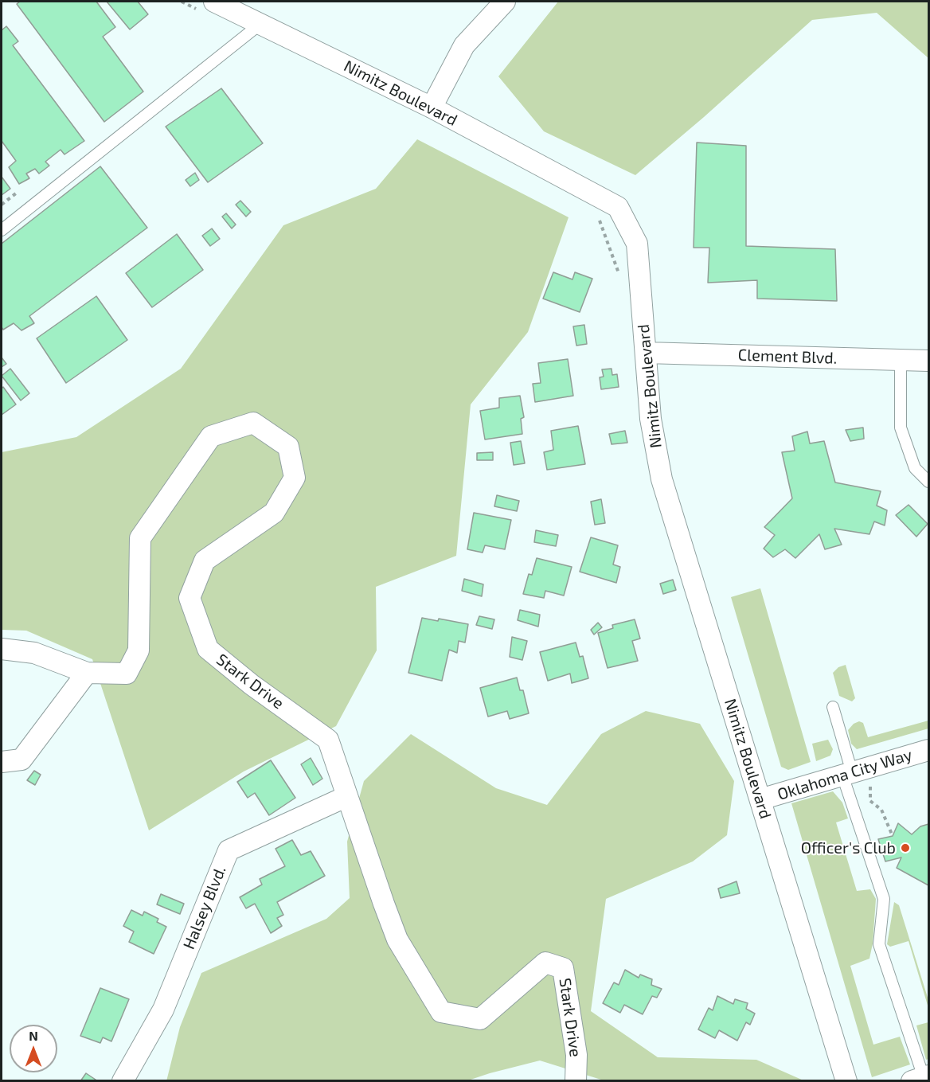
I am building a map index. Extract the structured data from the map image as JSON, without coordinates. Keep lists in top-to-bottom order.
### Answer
{
  "streets": {
    "street": [
      "Nimitz Boulevard",
      "Clement Blvd.",
      "Stark Drive",
      "Oklahoma City Way",
      "Halsey Blvd."
    ]
  },
  "crossings": [
    ["Nimitz Boulevard", "Clement Blvd."],
    ["Nimitz Boulevard", "Oklahoma City Way"],
    ["Stark Drive", "Halsey Blvd."]
  ],
  "places": ["Officer's Club"],
  "north": "top"
}
